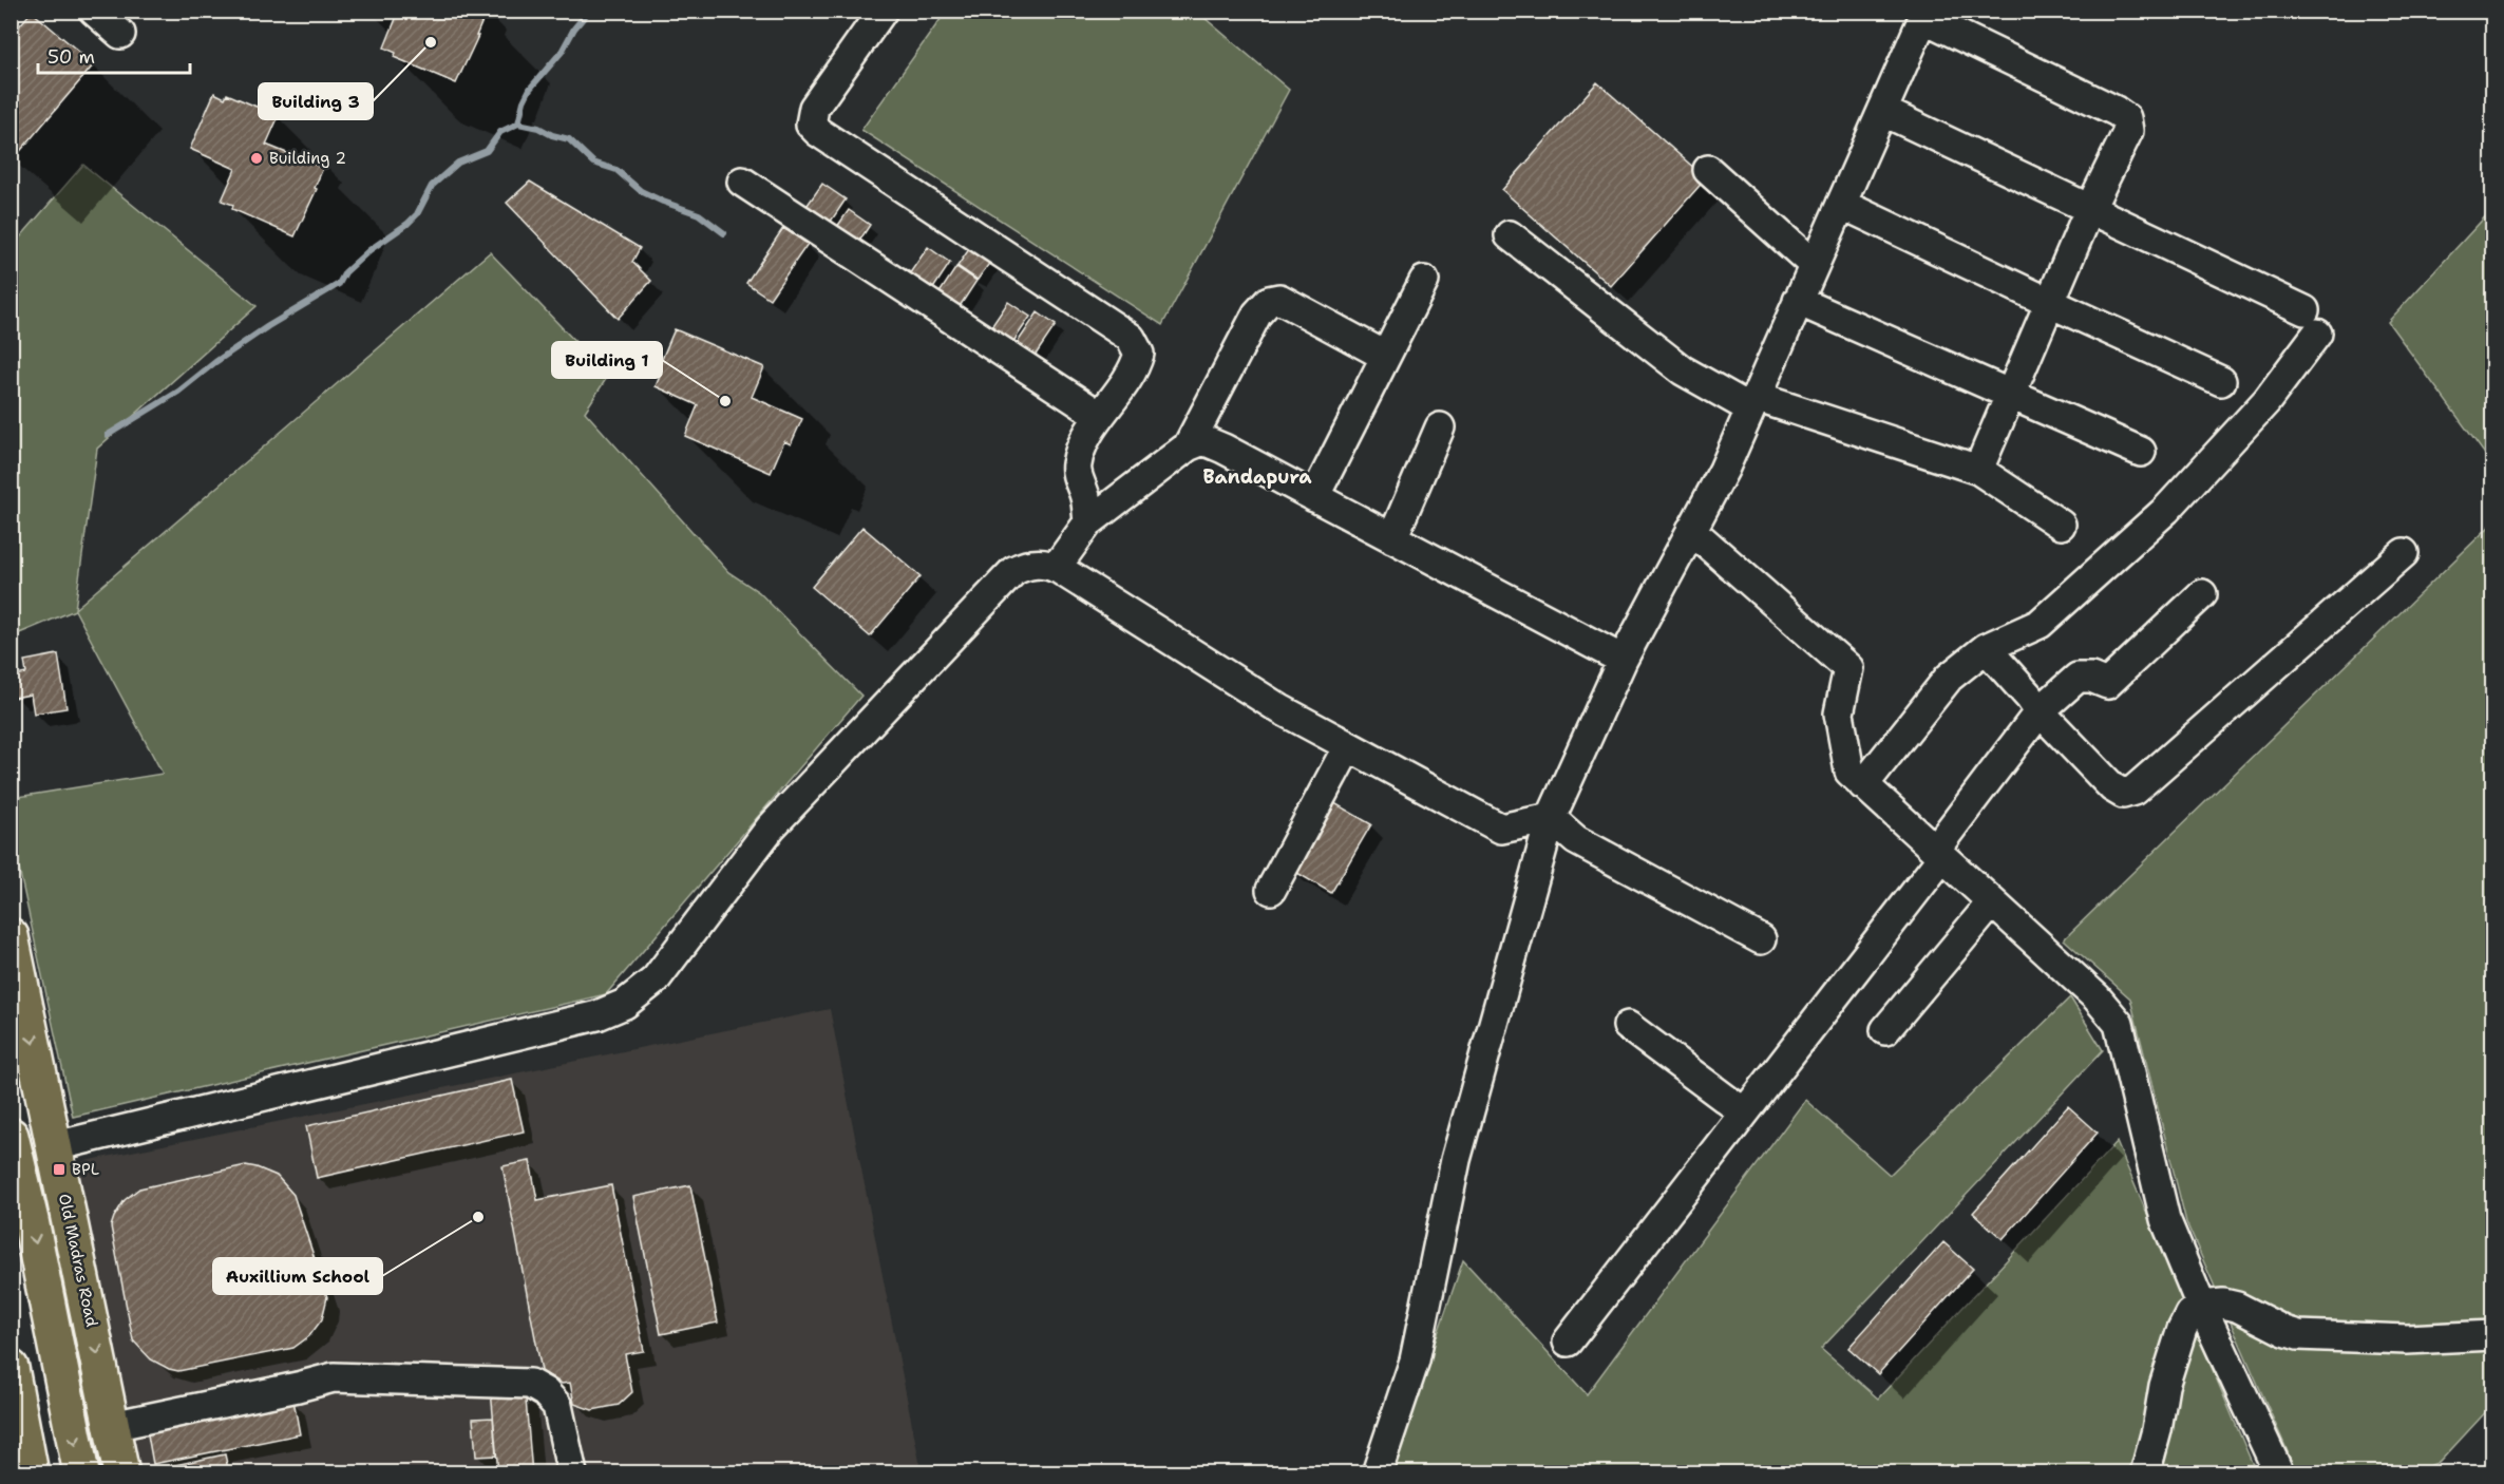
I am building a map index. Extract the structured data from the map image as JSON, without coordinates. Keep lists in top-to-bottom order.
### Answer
{
  "streets": {
    "main road": ["Old Madras Road"]
  },
  "districts": ["Bandapura"],
  "places": {
    "other": [
      "Building 3",
      "Building 2",
      "Building 1",
      "Auxillium School"
    ],
    "transit": ["BPL"]
  },
  "scale_bar": "50 m"
}
